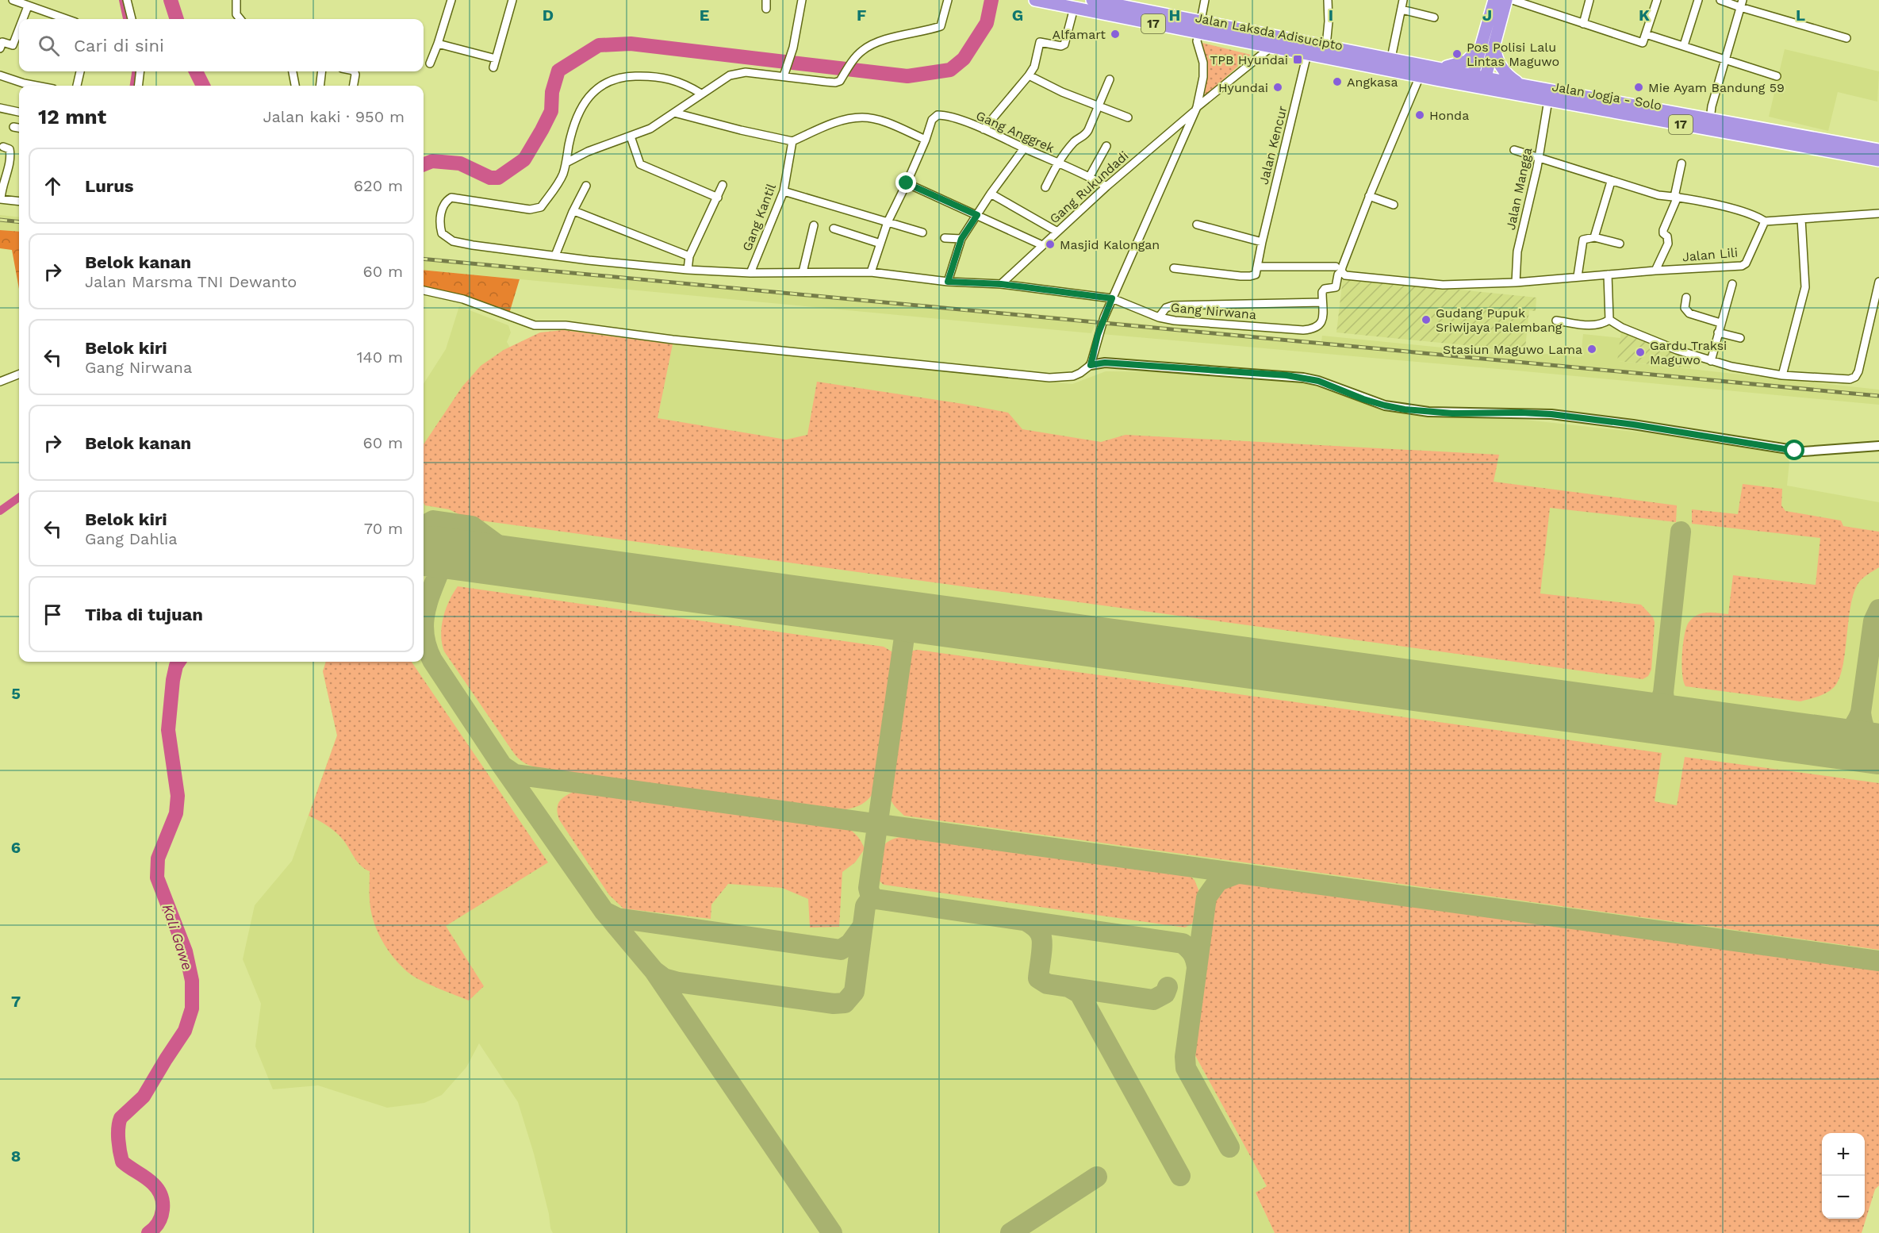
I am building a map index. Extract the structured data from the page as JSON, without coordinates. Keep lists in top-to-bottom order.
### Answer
{
  "streets": {
    "highway": ["17", "Jalan Laksda Adisucipto", "Jalan Jogja - Solo"],
    "street": [
      "Gang Anggrek",
      "Jalan Kencur",
      "Gang Rukundadi",
      "Jalan Mangga",
      "Gang Kantil",
      "Jalan Lili",
      "Gang Nirwana"
    ]
  },
  "crossings": [
    ["Jalan Laksda Adisucipto", "Jalan Jogja - Solo"],
    ["Jalan Laksda Adisucipto", "Jalan Kencur"],
    ["Jalan Laksda Adisucipto", "Gang Rukundadi"],
    ["Jalan Jogja - Solo", "Jalan Mangga"],
    ["Gang Anggrek", "Gang Rukundadi"],
    ["Jalan Kencur", "Jalan Lili"],
    ["Gang Rukundadi", "Gang Nirwana"],
    ["Jalan Mangga", "Jalan Lili"],
    ["Gang Kantil", "Gang Nirwana"]
  ],
  "water": ["Kali Gawe"],
  "places": {
    "other": [
      "Alfamart",
      "Pos Polisi Lalu Lintas Maguwo",
      "Angkasa",
      "Hyundai",
      "Mie Ayam Bandung 59",
      "Honda",
      "Masjid Kalongan",
      "Gudang Pupuk Sriwijaya Palembang",
      "Stasiun Maguwo Lama",
      "Gardu Traksi Maguwo"
    ],
    "transit": ["TPB Hyundai"]
  },
  "page": {
    "search": "Cari di sini",
    "heading": ["12 mnt", "Jalan kaki · 950 m"],
    "list": [
      ["Lurus", "620 m"],
      ["Belok kanan", "Jalan Marsma TNI Dewanto", "60 m"],
      ["Belok kiri", "Gang Nirwana", "140 m"],
      ["Belok kanan", "60 m"],
      ["Belok kiri", "Gang Dahlia", "70 m"],
      "Tiba di tujuan"
    ],
    "map_buttons": ["+", "−"]
  },
  "grid": {
    "columns": [
      "D",
      "E",
      "F",
      "G",
      "H",
      "I",
      "J",
      "K",
      "L"
    ],
    "rows": [
      "5",
      "6",
      "7",
      "8"
    ]
  }
}
